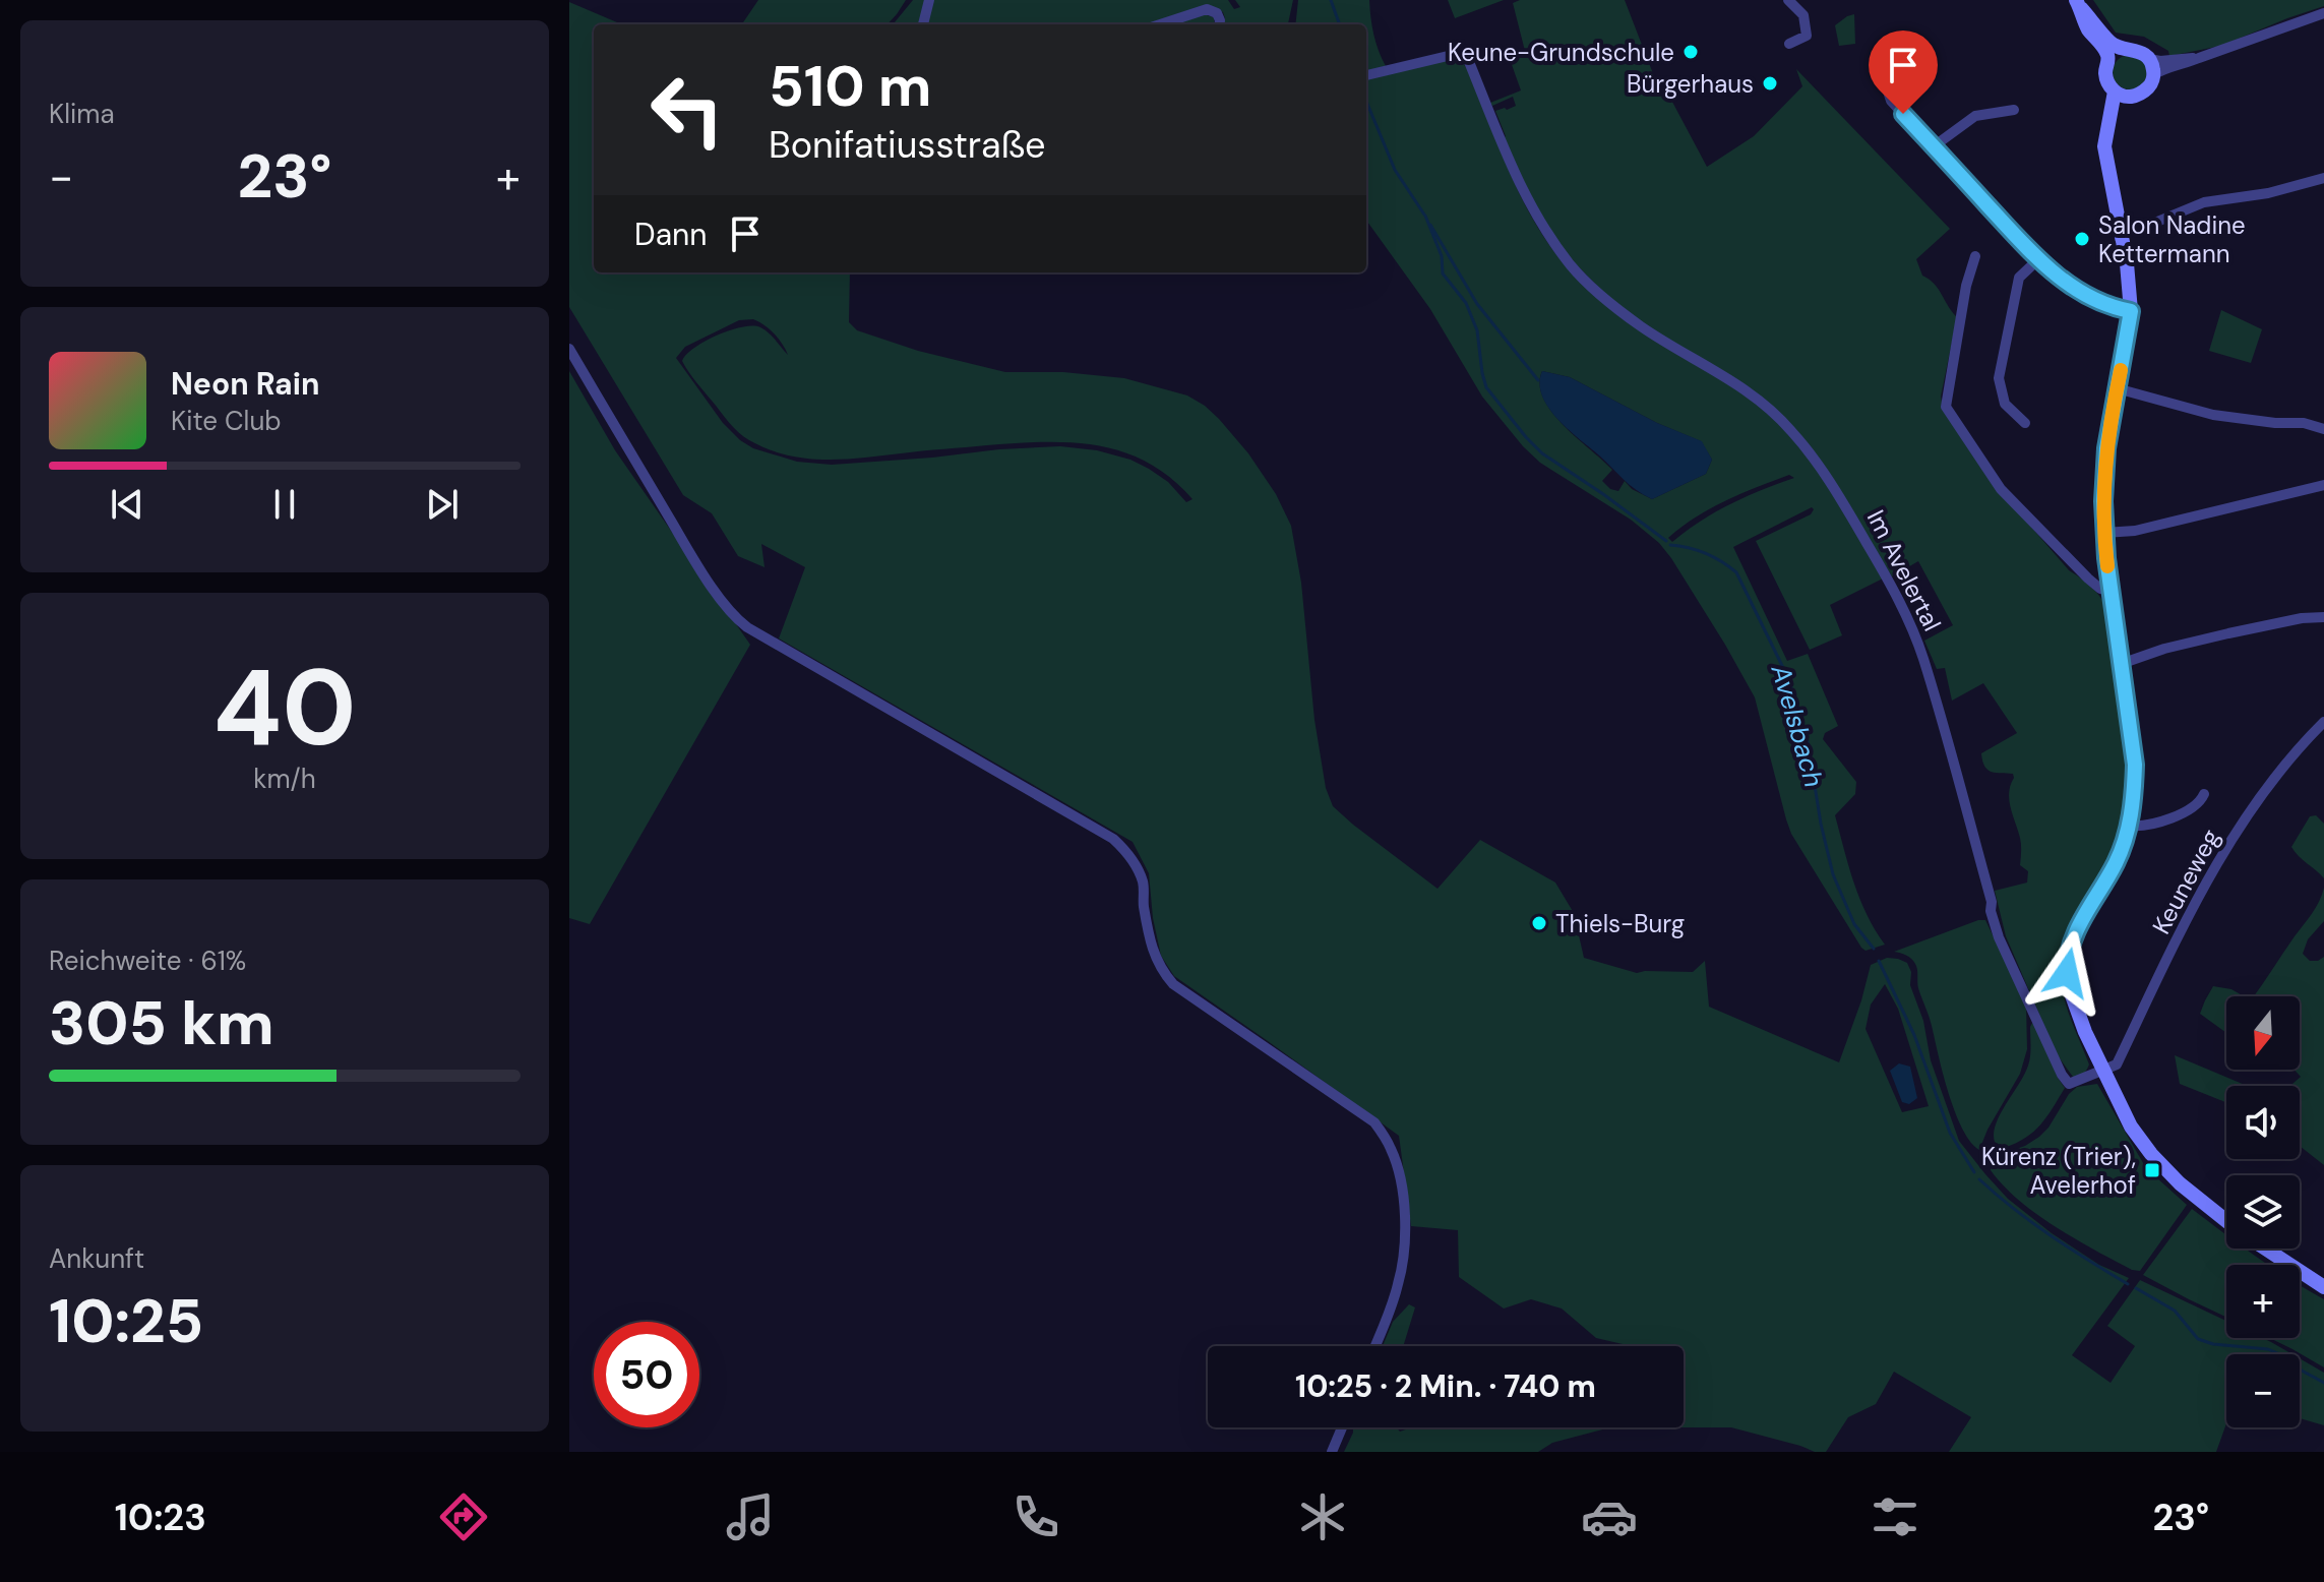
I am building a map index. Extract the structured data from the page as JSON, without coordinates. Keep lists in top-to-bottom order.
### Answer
{
  "streets": {
    "street": ["Im Avelertal", "Keuneweg"]
  },
  "crossings": [
    ["Im Avelertal", "Keuneweg"]
  ],
  "water": ["Avelsbach"],
  "places": {
    "other": [
      "Keune-Grundschule",
      "Bürgerhaus",
      "Salon Nadine Kettermann",
      "Thiels-Burg"
    ],
    "transit": ["Kürenz (Trier), Avelerhof"]
  },
  "north": "bottom",
  "page": {
    "tile": [
      "Klima",
      ["40", "km/h"],
      ["Reichweite · 61%", "305 km"],
      ["Ankunft", "10:25"]
    ],
    "turn": ["510 m", "Bonifatiusstraße"],
    "heat": ["−", "23°", "+"],
    "then": "Dann",
    "song": ["Neon Rain", "Kite Club"],
    "map_buttons": ["+", "−"],
    "limit": "50",
    "trip": "10:25 · 2 Min. · 740 m",
    "tabs": ["10:23", "23°"]
  }
}
